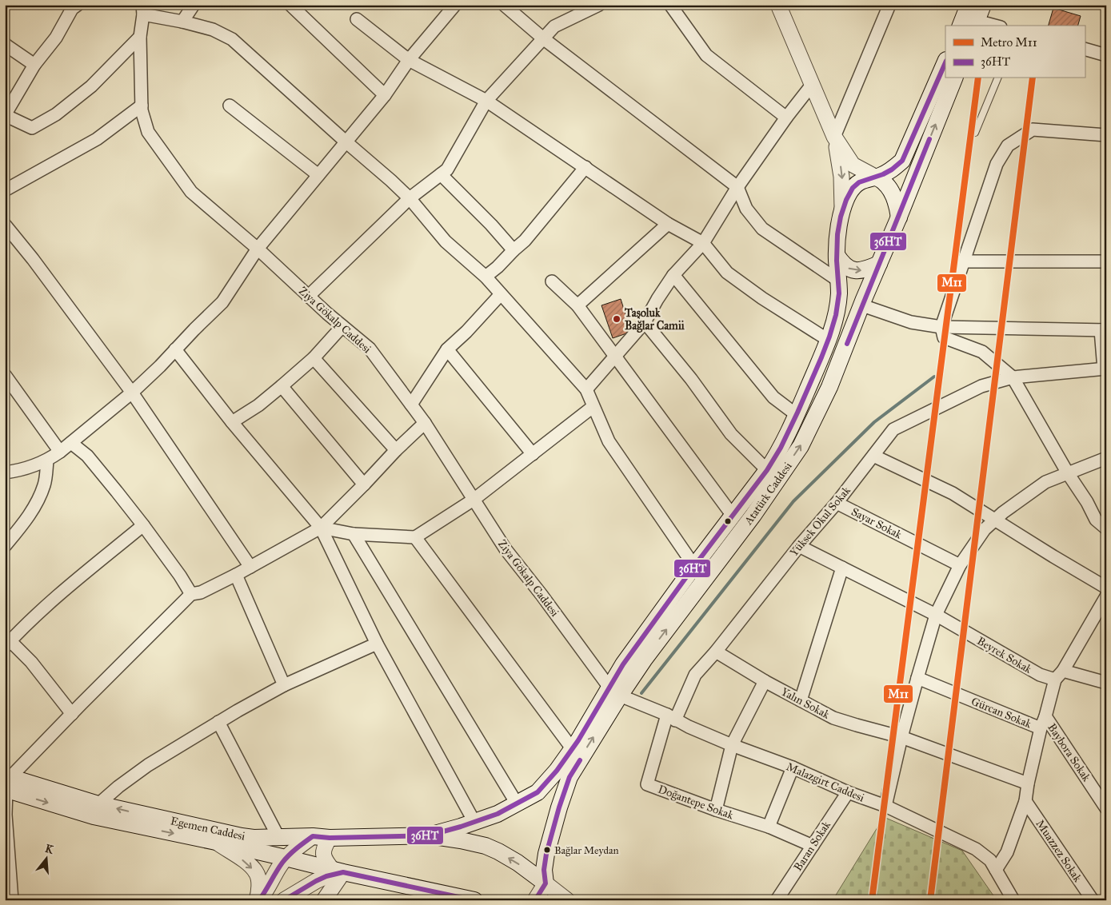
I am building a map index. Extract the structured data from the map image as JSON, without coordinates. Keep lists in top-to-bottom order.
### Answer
{
  "streets": {
    "main road": ["Atatürk Caddesi", "Egemen Caddesi"],
    "street": [
      "Ziya Gökalp Caddesi",
      "Yüksek Okul Sokak",
      "Sayar Sokak",
      "Beyrek Sokak",
      "Yalın Sokak",
      "Gürcan Sokak",
      "Baybora Sokak",
      "Malazgirt Caddesi",
      "Doğantepe Sokak",
      "Baran Sokak",
      "Muazzez Sokak"
    ]
  },
  "crossings": [
    ["Ziya Gökalp Caddesi", "Atatürk Caddesi"],
    ["Ziya Gökalp Caddesi", "Malazgirt Caddesi"],
    ["Atatürk Caddesi", "Malazgirt Caddesi"],
    ["Atatürk Caddesi", "Egemen Caddesi"],
    ["Yüksek Okul Sokak", "Sayar Sokak"],
    ["Yüksek Okul Sokak", "Beyrek Sokak"],
    ["Yüksek Okul Sokak", "Yalın Sokak"],
    ["Yüksek Okul Sokak", "Malazgirt Caddesi"],
    ["Yüksek Okul Sokak", "Doğantepe Sokak"],
    ["Malazgirt Caddesi", "Doğantepe Sokak"],
    ["Malazgirt Caddesi", "Baran Sokak"],
    ["Doğantepe Sokak", "Baran Sokak"]
  ],
  "places": ["Taşoluk Bağlar Camii", "Bağlar Meydan"],
  "lines": ["transit line 36HT", "metro line M11"],
  "legend": ["Metro M11", "36HT"],
  "north": "top"
}
